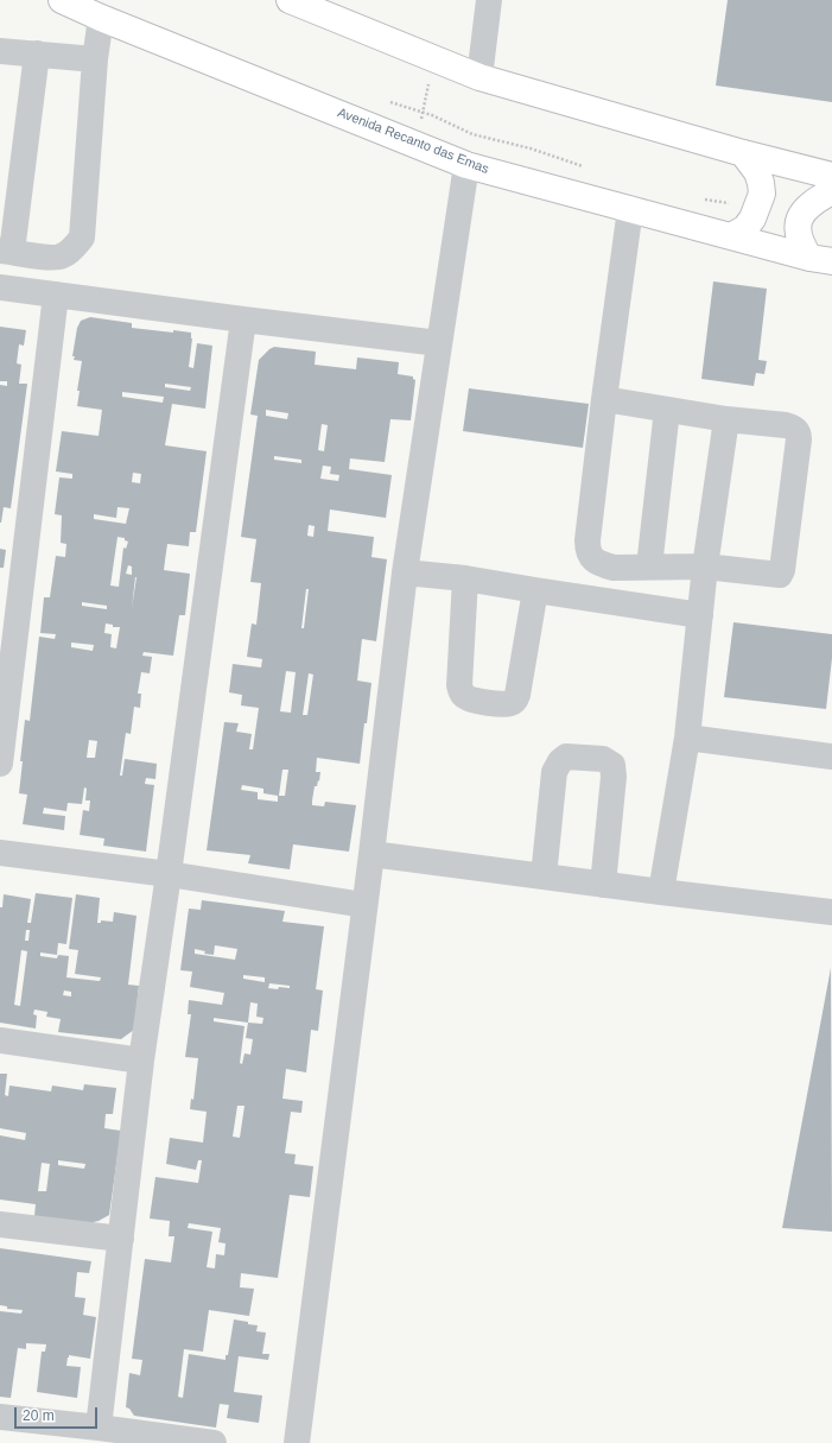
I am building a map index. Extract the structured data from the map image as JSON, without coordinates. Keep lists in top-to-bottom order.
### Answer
{
  "streets": {
    "main road": ["Avenida Recanto das Emas"]
  },
  "scale_bar": "20 m"
}
